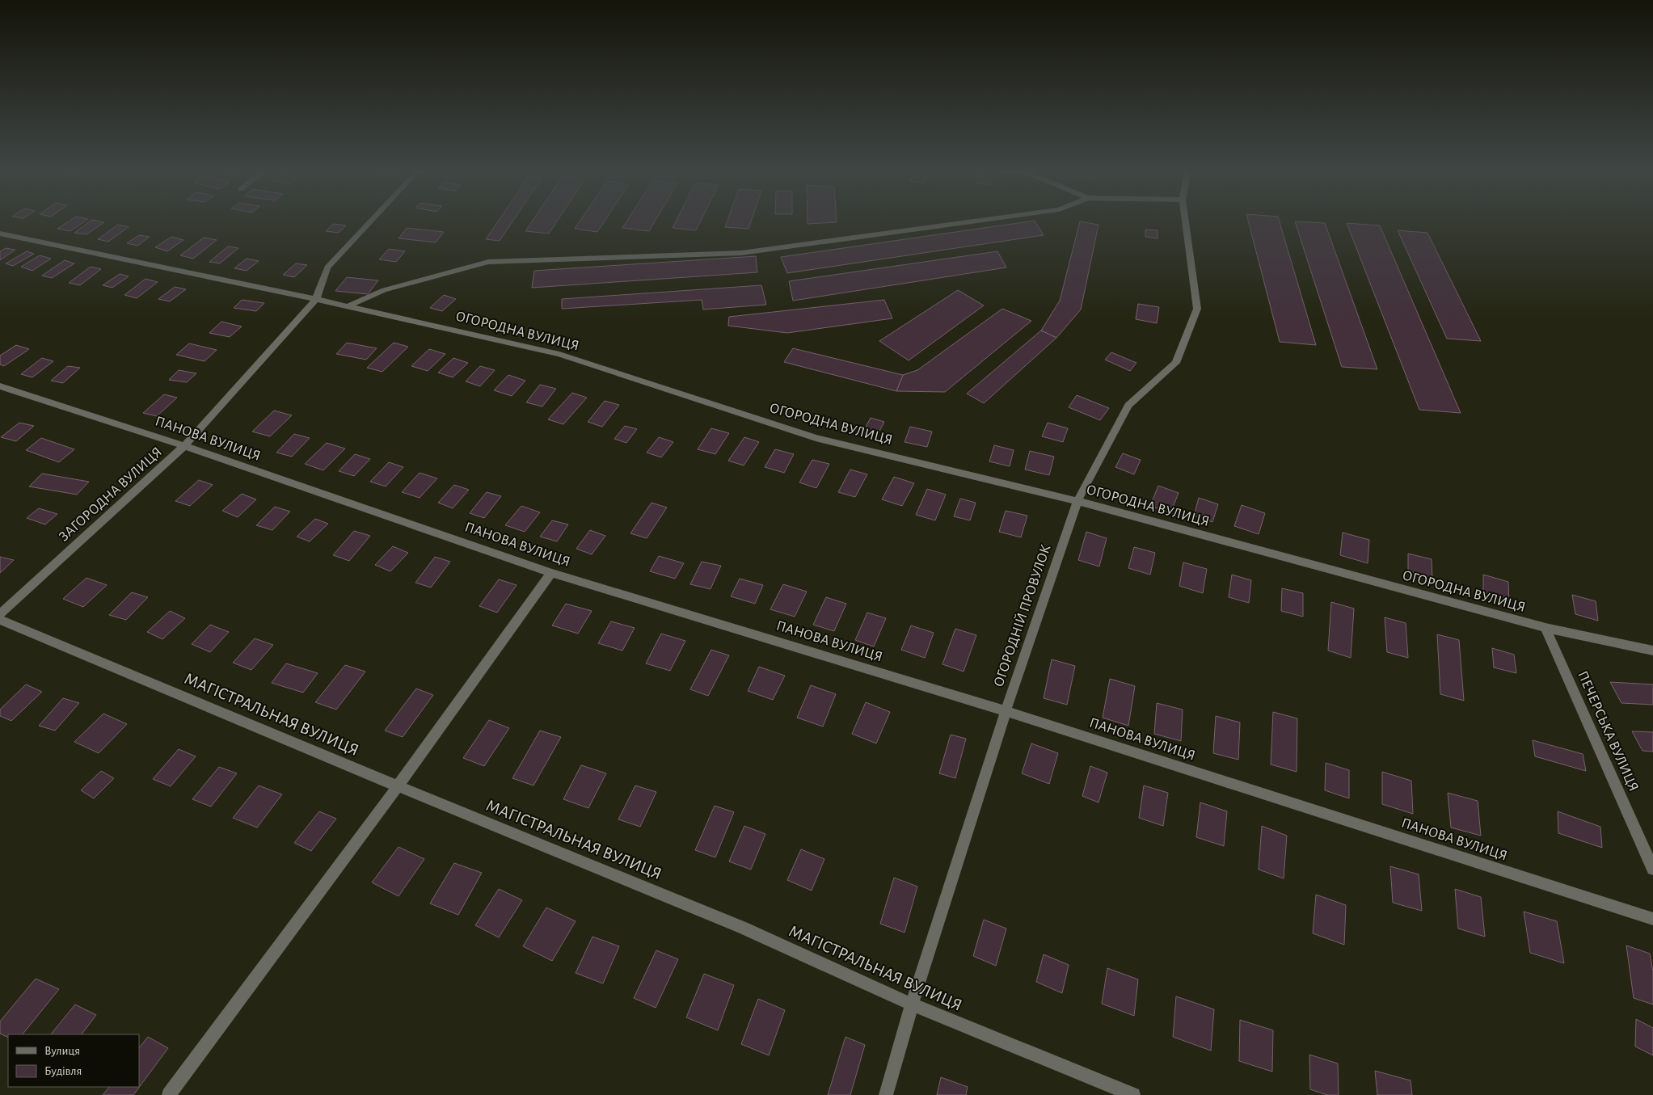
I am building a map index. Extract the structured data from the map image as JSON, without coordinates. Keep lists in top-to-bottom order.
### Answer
{
  "streets": {
    "street": [
      "ОГОРОДНА ВУЛИЦЯ",
      "ПАНОВА ВУЛИЦЯ",
      "ЗАГОРОДНА ВУЛИЦЯ",
      "ОГОРОДНІЙ ПРОВУЛОК",
      "МАГІСТРАЛЬНАЯ ВУЛИЦЯ",
      "ПЕЧЕРСЬКА ВУЛИЦЯ"
    ]
  },
  "crossings": [
    ["ОГОРОДНА ВУЛИЦЯ", "ЗАГОРОДНА ВУЛИЦЯ"],
    ["ОГОРОДНА ВУЛИЦЯ", "ОГОРОДНІЙ ПРОВУЛОК"],
    ["ОГОРОДНА ВУЛИЦЯ", "ПЕЧЕРСЬКА ВУЛИЦЯ"],
    ["ПАНОВА ВУЛИЦЯ", "ЗАГОРОДНА ВУЛИЦЯ"],
    ["ПАНОВА ВУЛИЦЯ", "ОГОРОДНІЙ ПРОВУЛОК"],
    ["ОГОРОДНІЙ ПРОВУЛОК", "МАГІСТРАЛЬНАЯ ВУЛИЦЯ"]
  ],
  "legend": ["Вулиця", "Будівля"]
}
